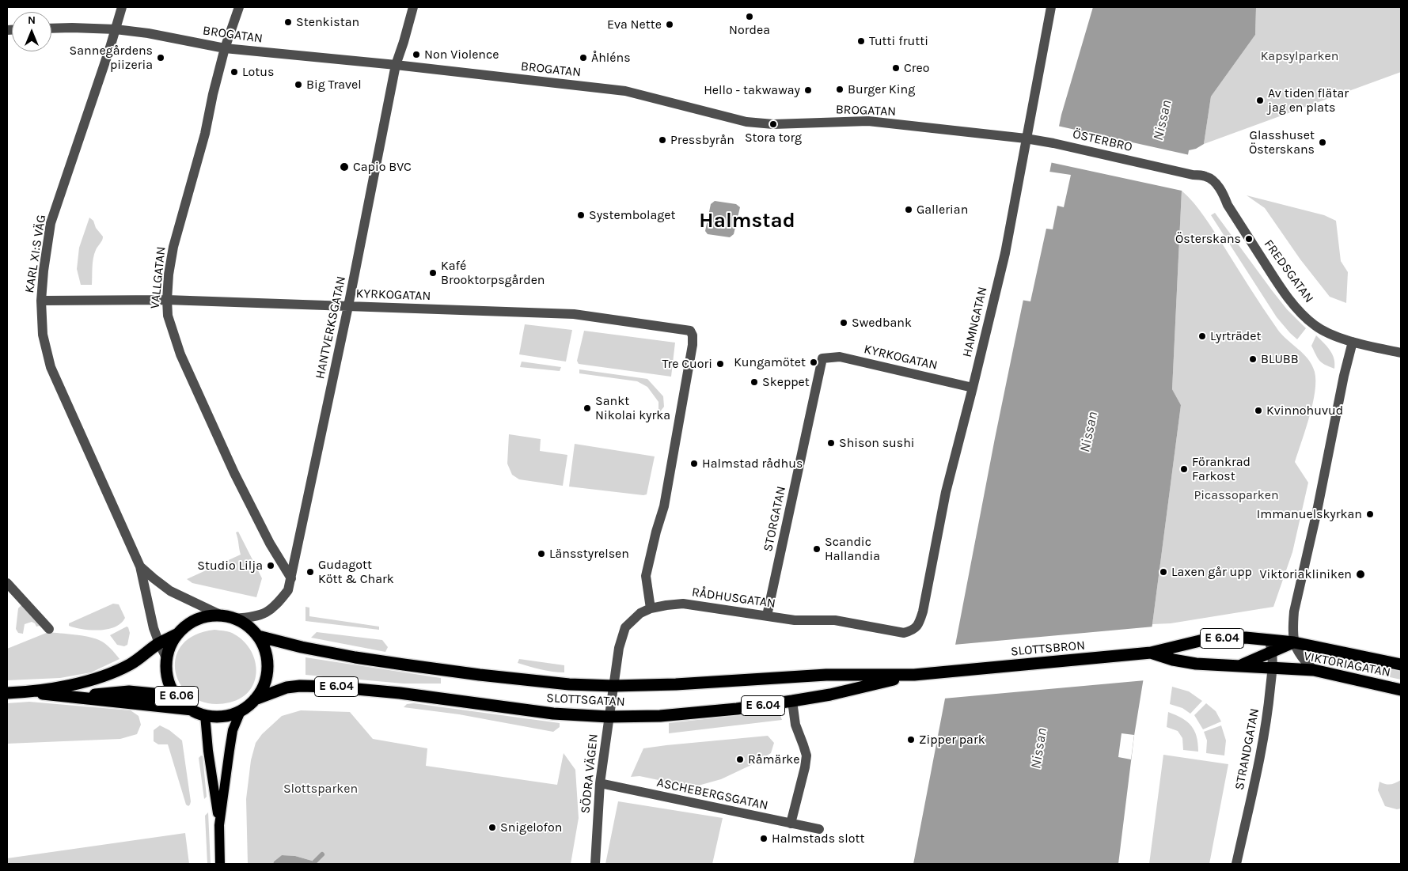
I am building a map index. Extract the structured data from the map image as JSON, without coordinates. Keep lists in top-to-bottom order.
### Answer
{
  "streets": {
    "highway": [
      "E 6.04",
      "SLOTTSBRON",
      "VIKTORIAGATAN",
      "E 6.06",
      "SLOTTSGATAN"
    ],
    "street": [
      "BROGATAN",
      "ÖSTERBRO",
      "KARL XI:S VÄG",
      "FREDSGATAN",
      "VALLGATAN",
      "KYRKOGATAN",
      "HAMNGATAN",
      "HANTVERKSGATAN",
      "STORGATAN",
      "RÅDHUSGATAN",
      "STRANDGATAN",
      "SÖDRA VÄGEN",
      "ASCHEBERGSGATAN"
    ]
  },
  "crossings": [
    ["BROGATAN", "ÖSTERBRO"],
    ["BROGATAN", "KARL XI:S VÄG"],
    ["BROGATAN", "VALLGATAN"],
    ["BROGATAN", "HAMNGATAN"],
    ["BROGATAN", "HANTVERKSGATAN"],
    ["ÖSTERBRO", "FREDSGATAN"],
    ["KARL XI:S VÄG", "KYRKOGATAN"],
    ["KARL XI:S VÄG", "HANTVERKSGATAN"],
    ["KARL XI:S VÄG", "E 6.06"],
    ["KARL XI:S VÄG", "SLOTTSGATAN"],
    ["VALLGATAN", "KYRKOGATAN"],
    ["VALLGATAN", "HANTVERKSGATAN"],
    ["KYRKOGATAN", "HAMNGATAN"],
    ["KYRKOGATAN", "HANTVERKSGATAN"],
    ["KYRKOGATAN", "STORGATAN"],
    ["KYRKOGATAN", "RÅDHUSGATAN"],
    ["HAMNGATAN", "RÅDHUSGATAN"],
    ["HANTVERKSGATAN", "E 6.06"],
    ["HANTVERKSGATAN", "SLOTTSGATAN"],
    ["STORGATAN", "RÅDHUSGATAN"],
    ["RÅDHUSGATAN", "SLOTTSGATAN"],
    ["RÅDHUSGATAN", "SÖDRA VÄGEN"],
    ["SLOTTSBRON", "VIKTORIAGATAN"],
    ["SLOTTSBRON", "SLOTTSGATAN"],
    ["VIKTORIAGATAN", "STRANDGATAN"],
    ["E 6.06", "SLOTTSGATAN"],
    ["SLOTTSGATAN", "SÖDRA VÄGEN"],
    ["SÖDRA VÄGEN", "ASCHEBERGSGATAN"]
  ],
  "districts": ["Halmstad"],
  "water": ["Nissan"],
  "parks": ["Kapsylparken", "Picassoparken", "Slottsparken"],
  "places": [
    "Nordea",
    "Stenkistan",
    "Eva Nette",
    "Tutti frutti",
    "Non Violence",
    "Sannegårdens piizeria",
    "Åhléns",
    "Creo",
    "Lotus",
    "Big Travel",
    "Burger King",
    "Hello - takwaway",
    "Av tiden flätar jag en plats",
    "Stora torg",
    "Pressbyrån",
    "Glasshuset Österskans",
    "Capio BVC",
    "Gallerian",
    "Systembolaget",
    "Österskans",
    "Kafé Brooktorpsgården",
    "Swedbank",
    "Lyrträdet",
    "BLUBB",
    "Kungamötet",
    "Tre Cuori",
    "Skeppet",
    "Sankt Nikolai kyrka",
    "Kvinnohuvud",
    "Shison sushi",
    "Halmstad rådhus",
    "Förankrad Farkost",
    "Immanuelskyrkan",
    "Scandic Hallandia",
    "Länsstyrelsen",
    "Studio Lilja",
    "Gudagott Kött & Chark",
    "Laxen går upp",
    "Viktoriakliniken",
    "Zipper park",
    "Råmärke",
    "Snigelofon",
    "Halmstads slott"
  ],
  "north": "top"
}
